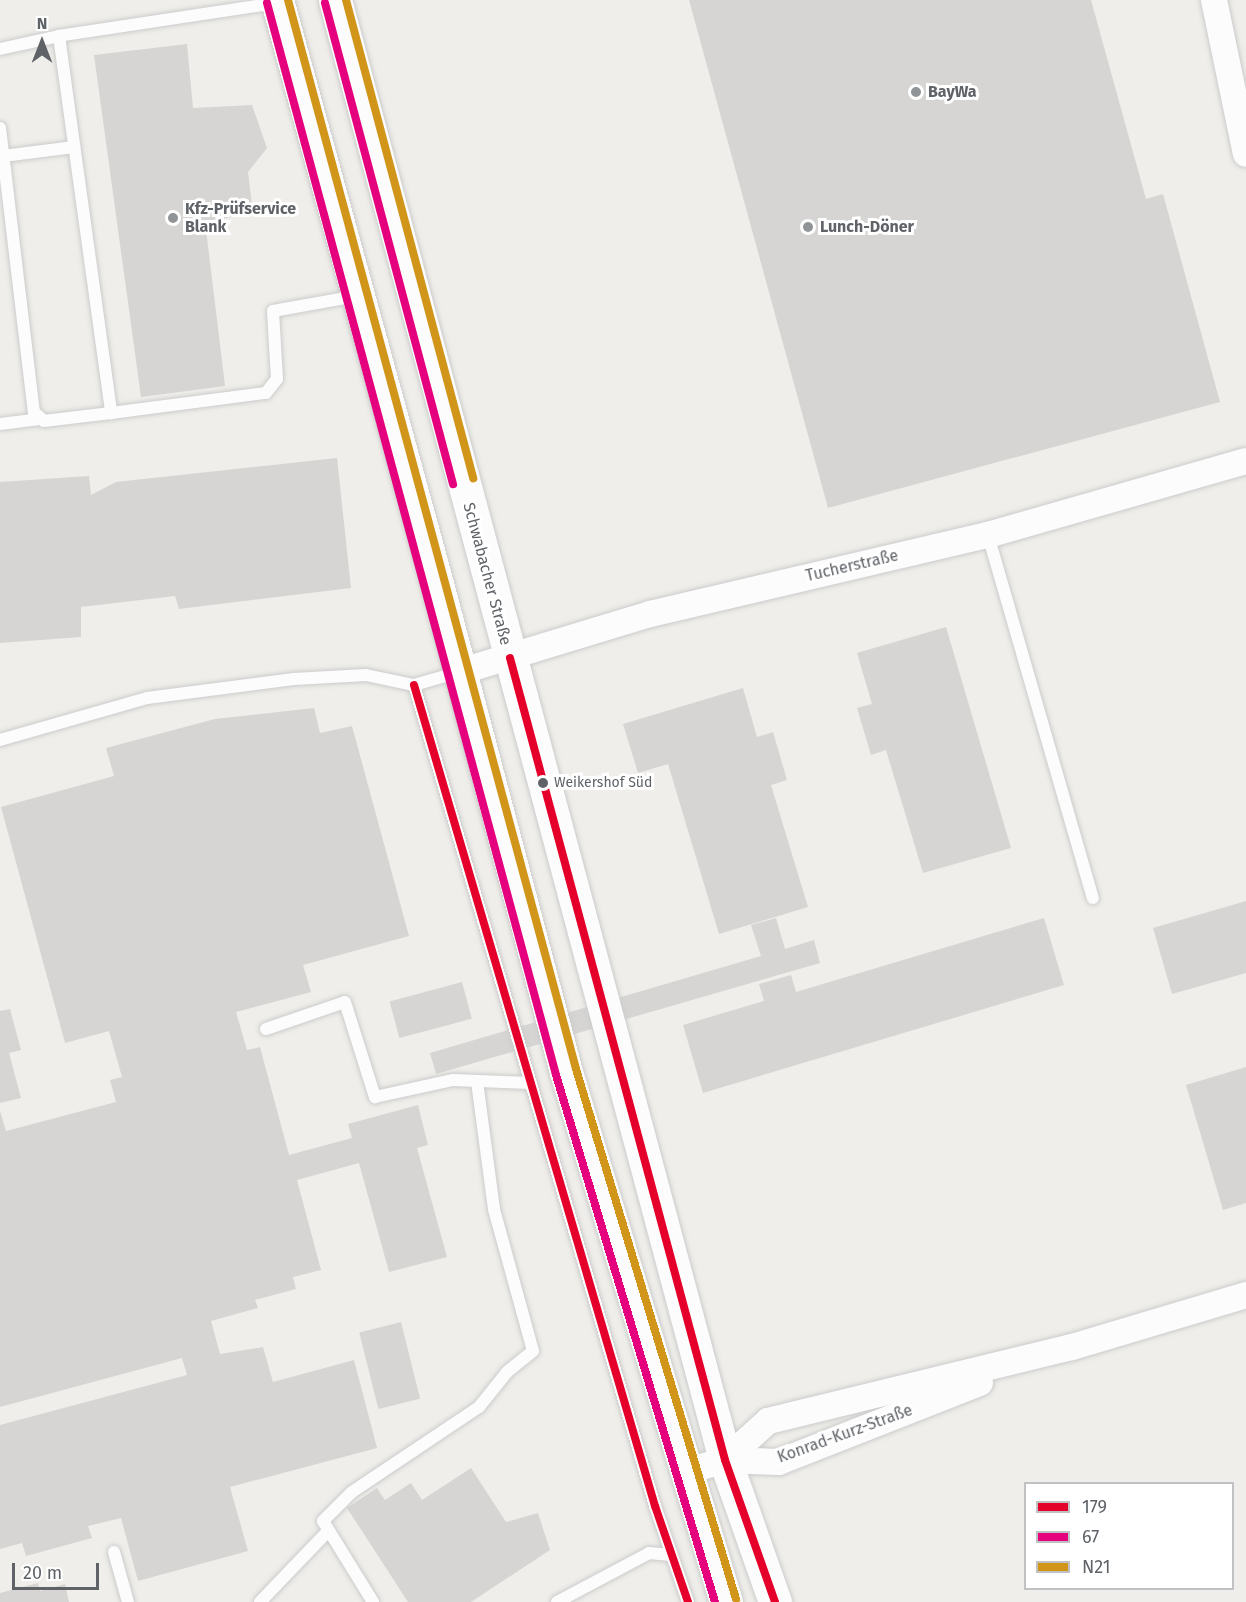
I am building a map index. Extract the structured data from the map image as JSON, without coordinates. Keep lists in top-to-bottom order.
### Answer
{
  "streets": {
    "main road": ["Schwabacher Straße"],
    "street": ["Tucherstraße", "Konrad-Kurz-Straße"]
  },
  "crossings": [
    ["Tucherstraße", "Schwabacher Straße"],
    ["Schwabacher Straße", "Konrad-Kurz-Straße"]
  ],
  "places": [
    "BayWa",
    "Kfz-Prüfservice Blank",
    "Lunch-Döner",
    "Weikershof Süd"
  ],
  "lines": ["transit line N21", "transit line 67", "transit line 179"],
  "legend": ["179", "67", "N21"],
  "scale_bar": "20 m",
  "north": "top"
}
